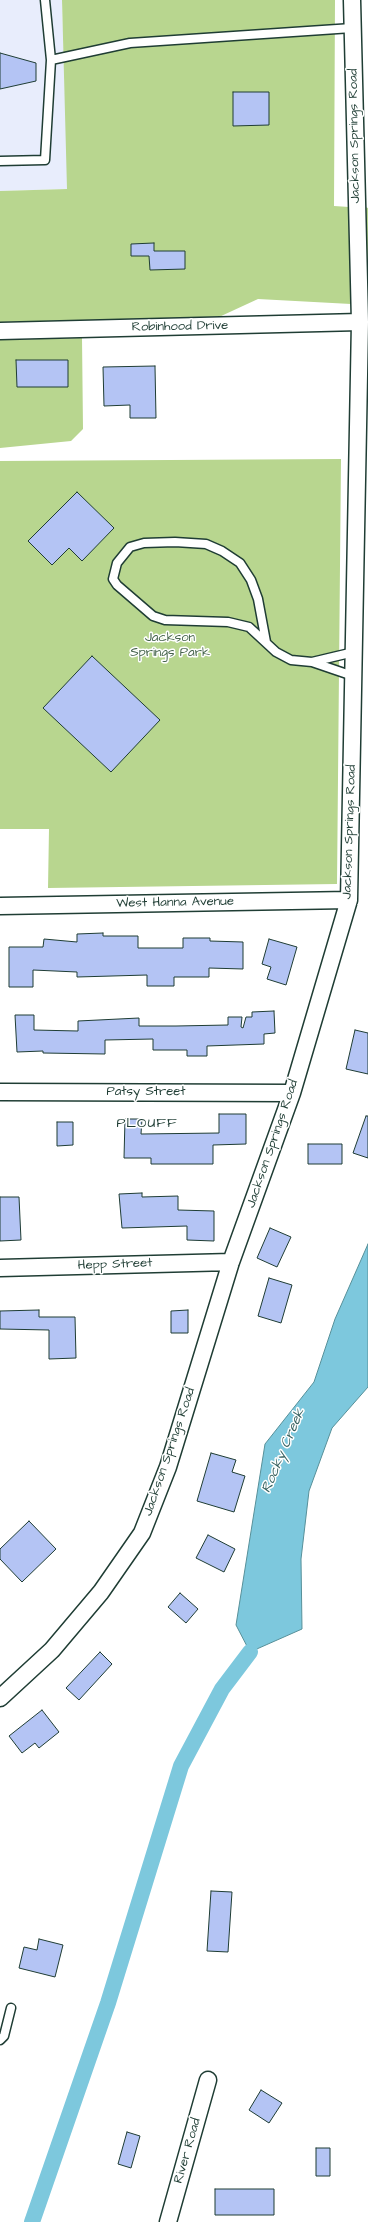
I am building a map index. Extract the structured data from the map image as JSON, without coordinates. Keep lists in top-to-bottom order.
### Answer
{
  "streets": {
    "street": [
      "Jackson Springs Road",
      "Robinhood Drive",
      "West Hanna Avenue",
      "Patsy Street",
      "Hepp Street",
      "River Road"
    ]
  },
  "crossings": [
    ["Jackson Springs Road", "Robinhood Drive"],
    ["Jackson Springs Road", "West Hanna Avenue"],
    ["Jackson Springs Road", "Patsy Street"],
    ["Jackson Springs Road", "Hepp Street"]
  ],
  "districts": ["PLOUFF"],
  "water": ["Rocky Creek"],
  "parks": ["Jackson Springs Park"]
}
